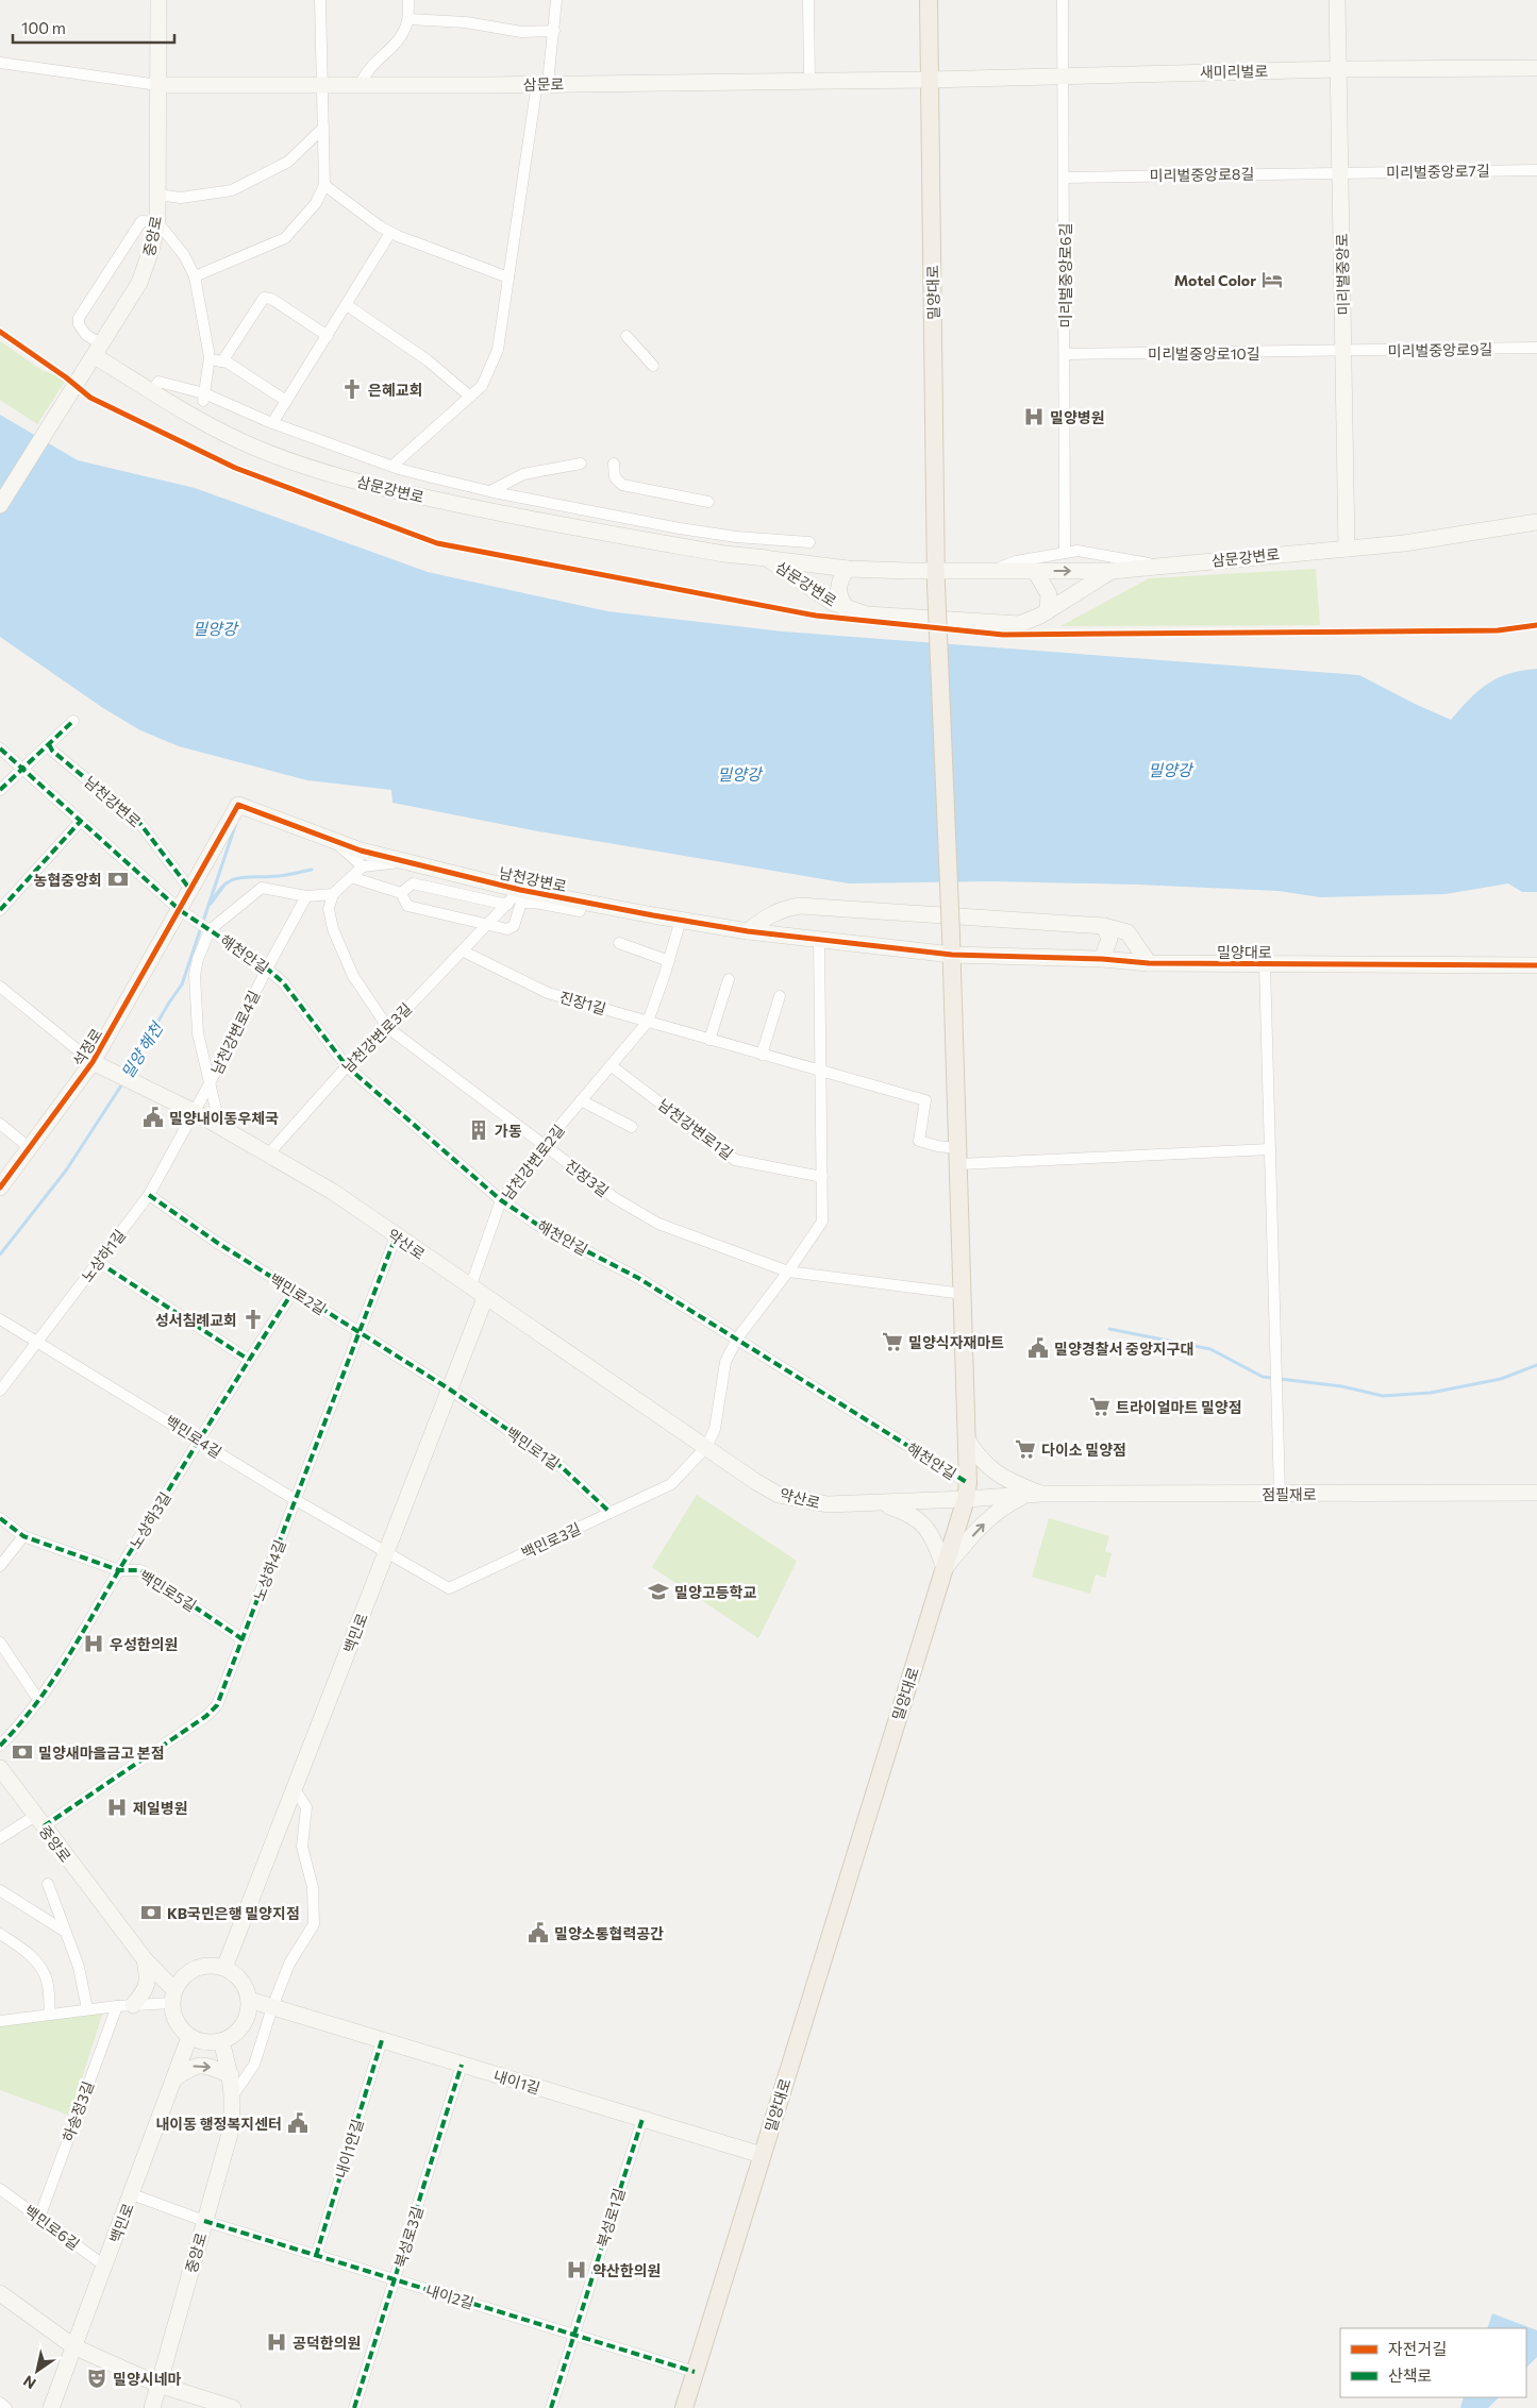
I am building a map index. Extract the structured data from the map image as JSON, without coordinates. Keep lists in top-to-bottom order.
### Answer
{
  "streets": {
    "main road": ["밀양대로"],
    "street": [
      "새미리벌로",
      "삼문로",
      "미리벌중앙로7길",
      "미리벌중앙로8길",
      "중앙로",
      "미리벌중앙로",
      "미리벌중앙로6길",
      "미리벌중앙로9길",
      "미리벌중앙로10길",
      "삼문강변로",
      "남천강변로",
      "해천안길",
      "진장1길",
      "남천강변로4길",
      "남천강변로3길",
      "석정로",
      "남천강변로1길",
      "남천강변로2길",
      "진장3길",
      "약산로",
      "노상하1길",
      "백민로2길",
      "백민로4길",
      "백민로1길",
      "점필재로",
      "노상하3길",
      "백민로3길",
      "노상하4길",
      "백민로5길",
      "백민로",
      "내이1길",
      "하송정3길",
      "내이1안길",
      "북성로1길",
      "백민로6길",
      "북성로3길",
      "내이2길"
    ]
  },
  "crossings": [
    ["새미리벌로", "삼문로"],
    ["새미리벌로", "미리벌중앙로"],
    ["새미리벌로", "미리벌중앙로6길"],
    ["새미리벌로", "밀양대로"],
    ["삼문로", "중앙로"],
    ["삼문로", "밀양대로"],
    ["미리벌중앙로7길", "미리벌중앙로8길"],
    ["미리벌중앙로7길", "미리벌중앙로"],
    ["미리벌중앙로8길", "미리벌중앙로"],
    ["미리벌중앙로8길", "미리벌중앙로6길"],
    ["중앙로", "삼문강변로"],
    ["중앙로", "노상하4길"],
    ["중앙로", "백민로"],
    ["중앙로", "내이1길"],
    ["중앙로", "내이2길"],
    ["미리벌중앙로", "미리벌중앙로9길"],
    ["미리벌중앙로", "미리벌중앙로10길"],
    ["미리벌중앙로", "삼문강변로"],
    ["미리벌중앙로6길", "미리벌중앙로10길"],
    ["밀양대로", "남천강변로"],
    ["밀양대로", "해천안길"],
    ["밀양대로", "진장1길"],
    ["밀양대로", "진장3길"],
    ["밀양대로", "약산로"],
    ["밀양대로", "점필재로"],
    ["밀양대로", "내이1길"],
    ["밀양대로", "내이2길"],
    ["미리벌중앙로9길", "미리벌중앙로10길"],
    ["남천강변로", "해천안길"],
    ["남천강변로", "남천강변로3길"],
    ["남천강변로", "석정로"],
    ["남천강변로", "남천강변로2길"],
    ["해천안길", "남천강변로4길"],
    ["해천안길", "남천강변로3길"],
    ["해천안길", "석정로"],
    ["해천안길", "남천강변로2길"],
    ["해천안길", "약산로"],
    ["해천안길", "점필재로"],
    ["진장1길", "남천강변로3길"],
    ["진장1길", "남천강변로2길"],
    ["남천강변로4길", "약산로"],
    ["남천강변로4길", "노상하1길"],
    ["남천강변로3길", "진장3길"],
    ["남천강변로3길", "약산로"],
    ["석정로", "약산로"],
    ["남천강변로1길", "남천강변로2길"],
    ["남천강변로2길", "진장3길"],
    ["남천강변로2길", "약산로"],
    ["약산로", "노상하1길"],
    ["약산로", "점필재로"],
    ["약산로", "백민로3길"],
    ["약산로", "노상하4길"],
    ["약산로", "백민로"],
    ["노상하1길", "백민로2길"],
    ["노상하1길", "백민로4길"],
    ["백민로2길", "백민로1길"],
    ["백민로2길", "노상하3길"],
    ["백민로2길", "노상하4길"],
    ["백민로2길", "백민로"],
    ["백민로4길", "노상하3길"],
    ["백민로4길", "백민로3길"],
    ["백민로4길", "노상하4길"],
    ["백민로4길", "백민로"],
    ["백민로1길", "백민로3길"],
    ["백민로1길", "백민로"],
    ["노상하3길", "백민로5길"],
    ["백민로3길", "백민로"],
    ["노상하4길", "백민로5길"],
    ["백민로", "내이1길"],
    ["백민로", "백민로6길"],
    ["백민로", "내이2길"],
    ["내이1길", "내이1안길"],
    ["내이1길", "북성로1길"],
    ["내이1길", "북성로3길"],
    ["하송정3길", "백민로6길"],
    ["내이1안길", "내이2길"],
    ["북성로1길", "내이2길"],
    ["북성로3길", "내이2길"]
  ],
  "water": ["밀양강", "밀양 해천"],
  "places": {
    "hotel": ["Motel Color"],
    "church": ["은혜교회", "성서침례교회"],
    "hospital": [
      "밀양병원",
      "우성한의원",
      "제일병원",
      "약산한의원",
      "공덕한의원"
    ],
    "bank": ["농협중앙회", "밀양새마을금고 본점", "KB국민은행 밀양지점"],
    "public building": [
      "밀양내이동우체국",
      "밀양경찰서 중앙지구대",
      "밀양소통협력공간",
      "내이동 행정복지센터"
    ],
    "building": ["가동"],
    "supermarket": ["밀양식자재마트", "트라이얼마트 밀양점", "다이소 밀양점"],
    "school or university": ["밀양고등학교"],
    "theatre": ["밀양시네마"]
  },
  "legend": ["자전거길", "산책로"],
  "scale_bar": "100 m",
  "north": "bottom left"
}
